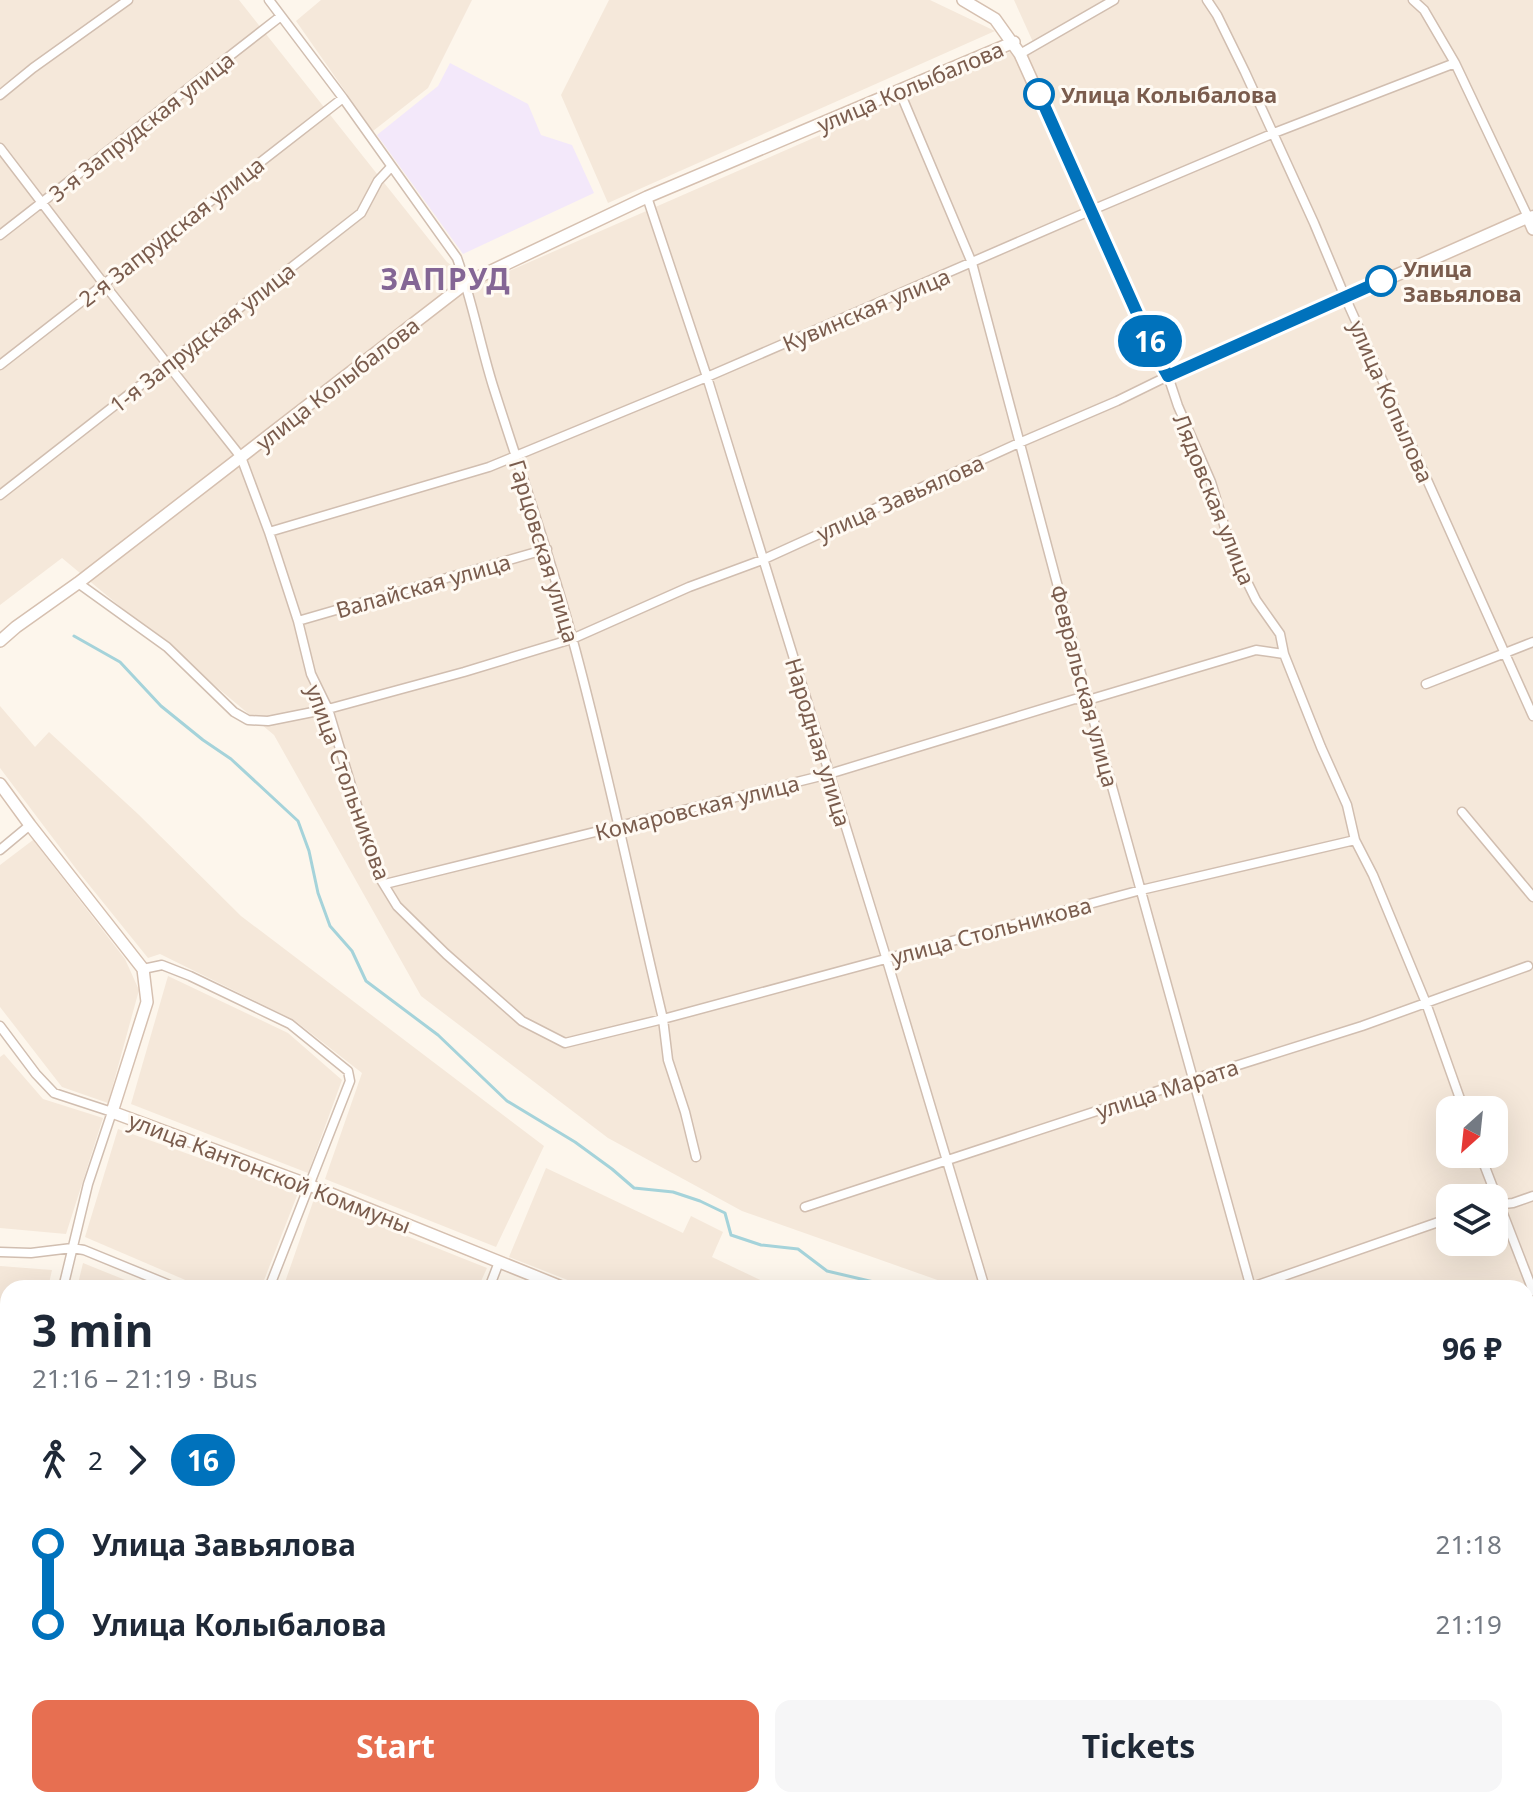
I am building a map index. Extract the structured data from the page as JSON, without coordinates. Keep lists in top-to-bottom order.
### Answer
{
  "streets": {
    "street": [
      "улица Колыбалова",
      "3-я Запрудская улица",
      "2-я Запрудская улица",
      "Кувинская улица",
      "1-я Запрудская улица",
      "улица Копылова",
      "улица Завьялова",
      "Лядовская улица",
      "Гарцовская улица",
      "Валайская улица",
      "Февральская улица",
      "Народная улица",
      "улица Стольникова",
      "Комаровская улица",
      "улица Марата",
      "улица Кантонской Коммуны"
    ]
  },
  "crossings": [
    ["улица Колыбалова", "улица Завьялова"],
    ["улица Колыбалова", "Лядовская улица"],
    ["улица Колыбалова", "Гарцовская улица"],
    ["улица Колыбалова", "Февральская улица"],
    ["улица Колыбалова", "Народная улица"],
    ["улица Колыбалова", "улица Стольникова"],
    ["3-я Запрудская улица", "Гарцовская улица"],
    ["3-я Запрудская улица", "улица Стольникова"],
    ["2-я Запрудская улица", "Гарцовская улица"],
    ["2-я Запрудская улица", "улица Стольникова"],
    ["Кувинская улица", "улица Копылова"],
    ["Кувинская улица", "Лядовская улица"],
    ["Кувинская улица", "Гарцовская улица"],
    ["Кувинская улица", "Февральская улица"],
    ["Кувинская улица", "Народная улица"],
    ["Кувинская улица", "улица Стольникова"],
    ["1-я Запрудская улица", "Гарцовская улица"],
    ["1-я Запрудская улица", "улица Стольникова"],
    ["улица Копылова", "улица Завьялова"],
    ["улица Завьялова", "Лядовская улица"],
    ["улица Завьялова", "Гарцовская улица"],
    ["улица Завьялова", "Февральская улица"],
    ["улица Завьялова", "Народная улица"],
    ["улица Завьялова", "улица Стольникова"],
    ["Лядовская улица", "улица Стольникова"],
    ["Лядовская улица", "Комаровская улица"],
    ["Лядовская улица", "улица Марата"],
    ["Гарцовская улица", "Валайская улица"],
    ["Гарцовская улица", "улица Стольникова"],
    ["Гарцовская улица", "Комаровская улица"],
    ["Валайская улица", "улица Стольникова"],
    ["Февральская улица", "улица Стольникова"],
    ["Февральская улица", "Комаровская улица"],
    ["Февральская улица", "улица Марата"],
    ["Народная улица", "улица Стольникова"],
    ["Народная улица", "Комаровская улица"],
    ["Народная улица", "улица Марата"],
    ["улица Стольникова", "Комаровская улица"]
  ],
  "districts": ["ЗАПРУД"],
  "places": ["Улица Колыбалова", "Улица Завьялова"],
  "lines": ["bus line 16"],
  "north": "bottom left",
  "page": {
    "on_map": "16",
    "heading": ["3 min", "21:16 – 21:19 · Bus", "96 ₽"],
    "legs": ["2", "16"],
    "list": [
      {
        "name": "Улица Завьялова",
        "value": "21:18"
      },
      {
        "name": "Улица Колыбалова",
        "value": "21:19"
      }
    ],
    "buttons": ["Start", "Tickets"]
  }
}
